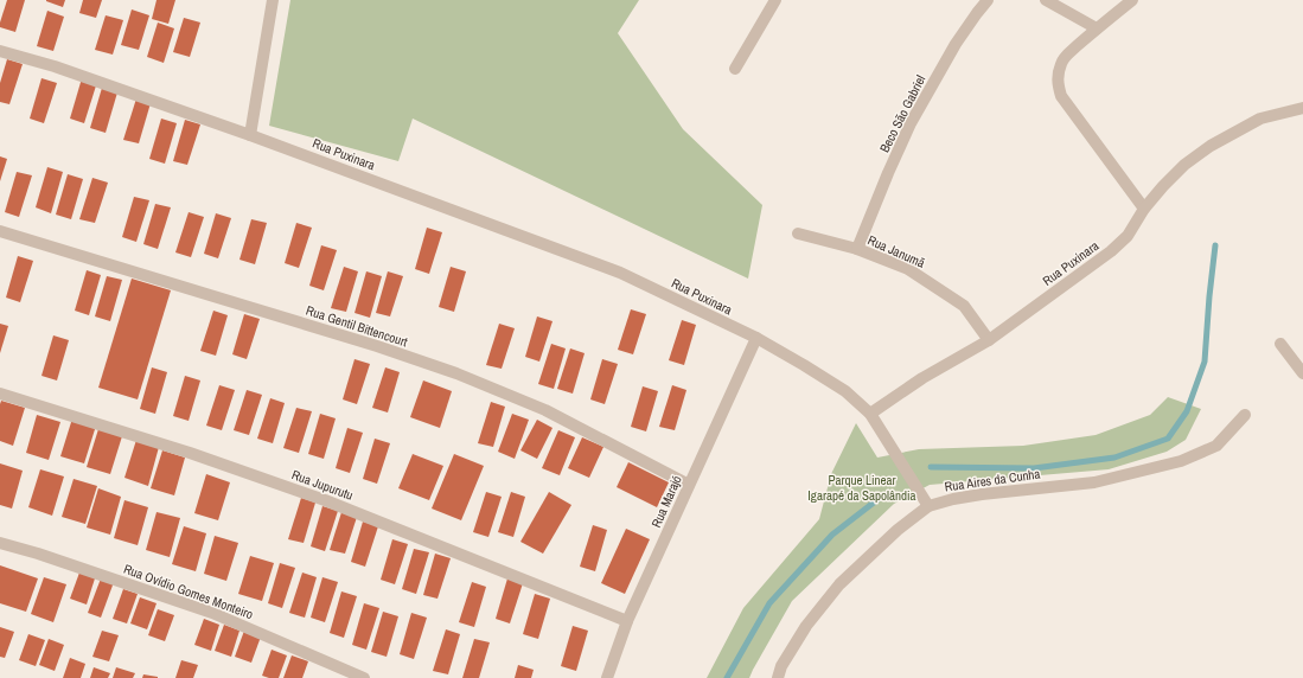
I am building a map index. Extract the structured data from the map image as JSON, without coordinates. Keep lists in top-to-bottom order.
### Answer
{
  "streets": {
    "street": [
      "Beco São Gabriel",
      "Rua Puxinara",
      "Rua Janumã",
      "Rua Gentil Bittencourt",
      "Rua Aires da Cunha",
      "Rua Jupurutu",
      "Rua Marajó",
      "Rua Ovídio Gomes Monteiro"
    ]
  },
  "crossings": [
    ["Beco São Gabriel", "Rua Janumã"],
    ["Rua Puxinara", "Rua Janumã"],
    ["Rua Puxinara", "Rua Marajó"],
    ["Rua Gentil Bittencourt", "Rua Marajó"],
    ["Rua Jupurutu", "Rua Marajó"]
  ],
  "parks": ["Parque Linear Igarapé da Sapolândia"]
}
